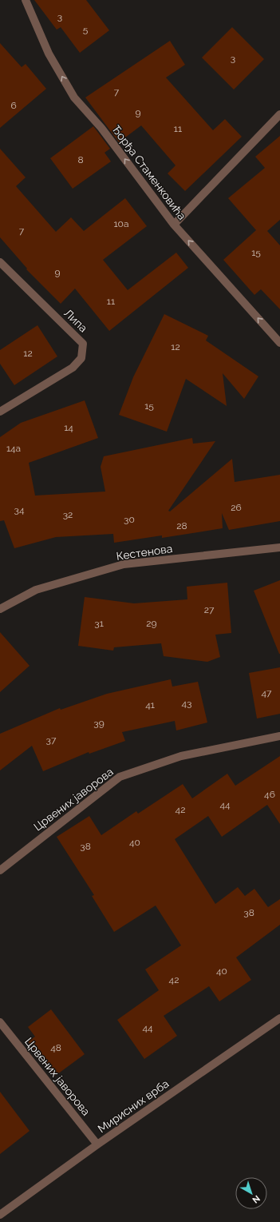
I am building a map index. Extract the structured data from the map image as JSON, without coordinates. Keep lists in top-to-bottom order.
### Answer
{
  "streets": {
    "street": [
      "Ђорђа Стаменковића",
      "Липа",
      "Кестенова",
      "Црвених јаворова",
      "Мирисних врба"
    ]
  },
  "crossings": [
    ["Црвених јаворова", "Мирисних врба"]
  ],
  "one_way": ["Ђорђа Стаменковића"],
  "house_numbers": [
    "3",
    "5",
    "3",
    "7",
    "6",
    "9",
    "11",
    "8",
    "10a",
    "7",
    "15",
    "9",
    "11",
    "12",
    "12",
    "15",
    "14",
    "14a",
    "26",
    "34",
    "32",
    "30",
    "28",
    "27",
    "31",
    "29",
    "47",
    "43",
    "41",
    "39",
    "37",
    "46",
    "44",
    "42",
    "40",
    "38",
    "38",
    "40",
    "42",
    "44",
    "48"
  ],
  "north": "bottom right"
}
